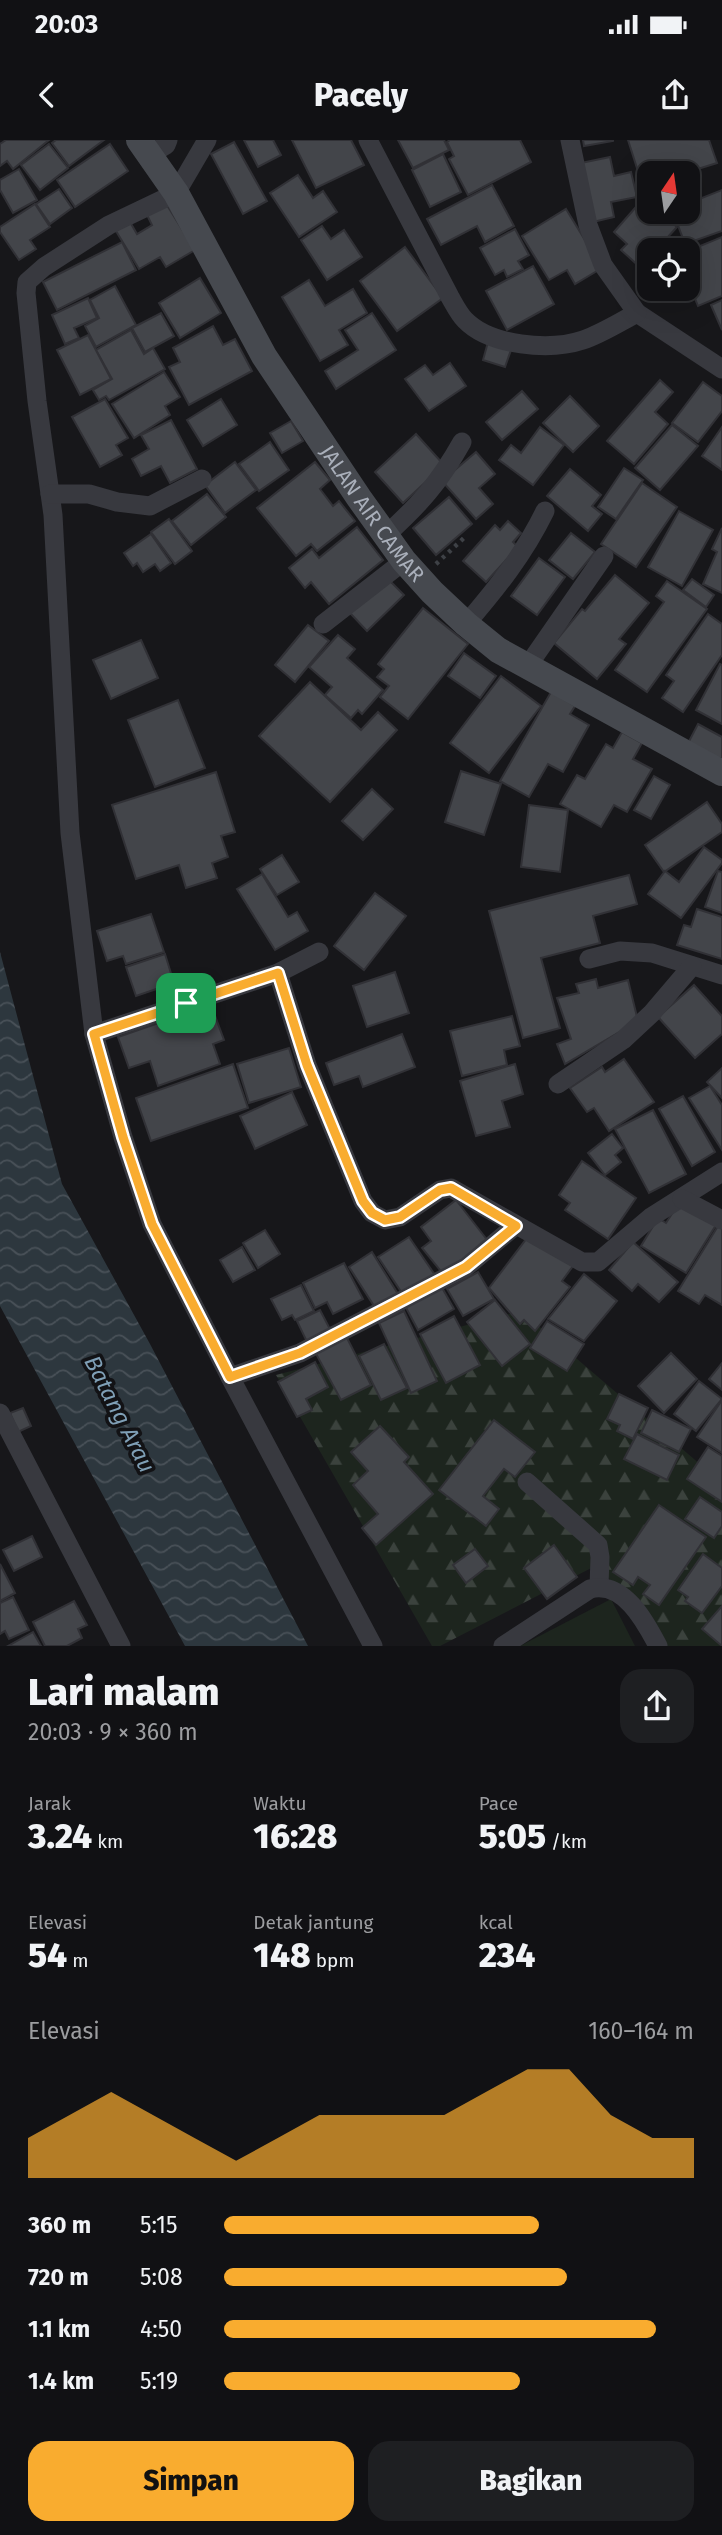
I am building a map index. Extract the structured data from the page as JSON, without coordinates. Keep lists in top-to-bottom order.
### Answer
{
  "streets": {
    "main road": ["JALAN AIR CAMAR"]
  },
  "water": ["Batang Arau"],
  "north": "top",
  "page": {
    "status": "20:03",
    "header": "Pacely",
    "heading": ["Lari malam", "20:03 · 9 × 360 m"],
    "stats": [
      ["Jarak", "3.24 km"],
      ["Waktu", "16:28"],
      ["Pace", "5:05 /km"],
      ["Elevasi", "54 m"],
      ["Detak jantung", "148 bpm"],
      ["kcal", "234"]
    ],
    "chart": ["Elevasi", "160–164 m"],
    "list": [
      {
        "name": "360 m",
        "note": "5:15"
      },
      {
        "name": "720 m",
        "note": "5:08"
      },
      {
        "name": "1.1 km",
        "note": "4:50"
      },
      {
        "name": "1.4 km",
        "note": "5:19"
      }
    ],
    "buttons": ["Simpan", "Bagikan"]
  }
}
